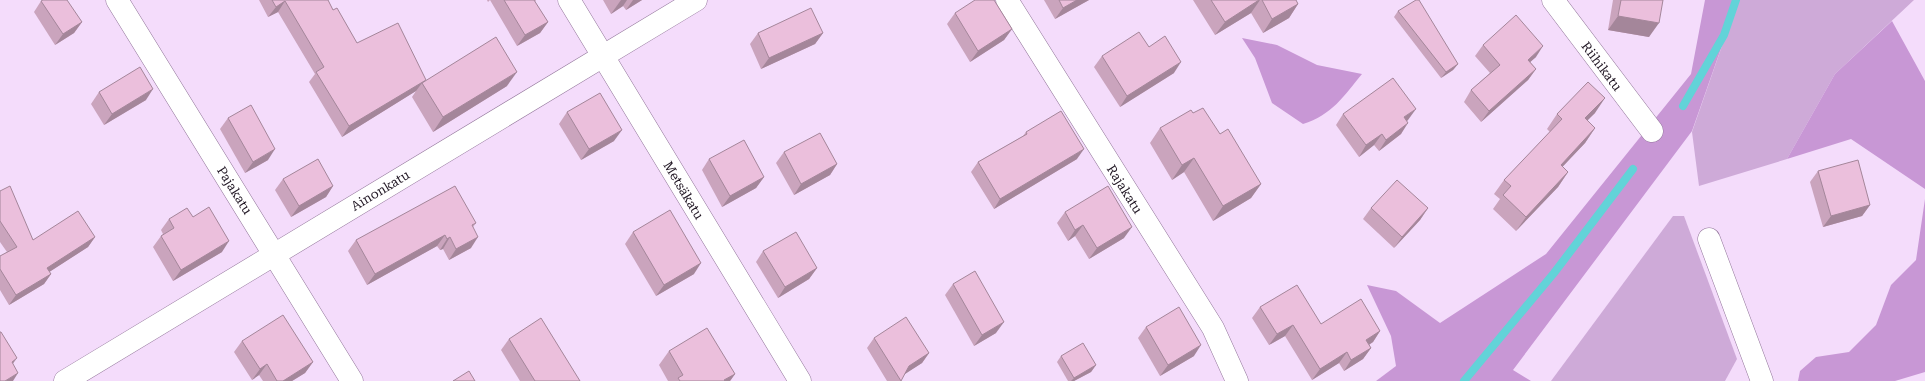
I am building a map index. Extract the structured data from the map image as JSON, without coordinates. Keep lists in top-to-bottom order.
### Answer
{
  "streets": {
    "street": [
      "Riihikatu",
      "Rajakatu",
      "Pajakatu",
      "Ainonkatu",
      "Metsäkatu"
    ]
  },
  "crossings": [
    ["Pajakatu", "Ainonkatu"],
    ["Ainonkatu", "Metsäkatu"]
  ]
}
